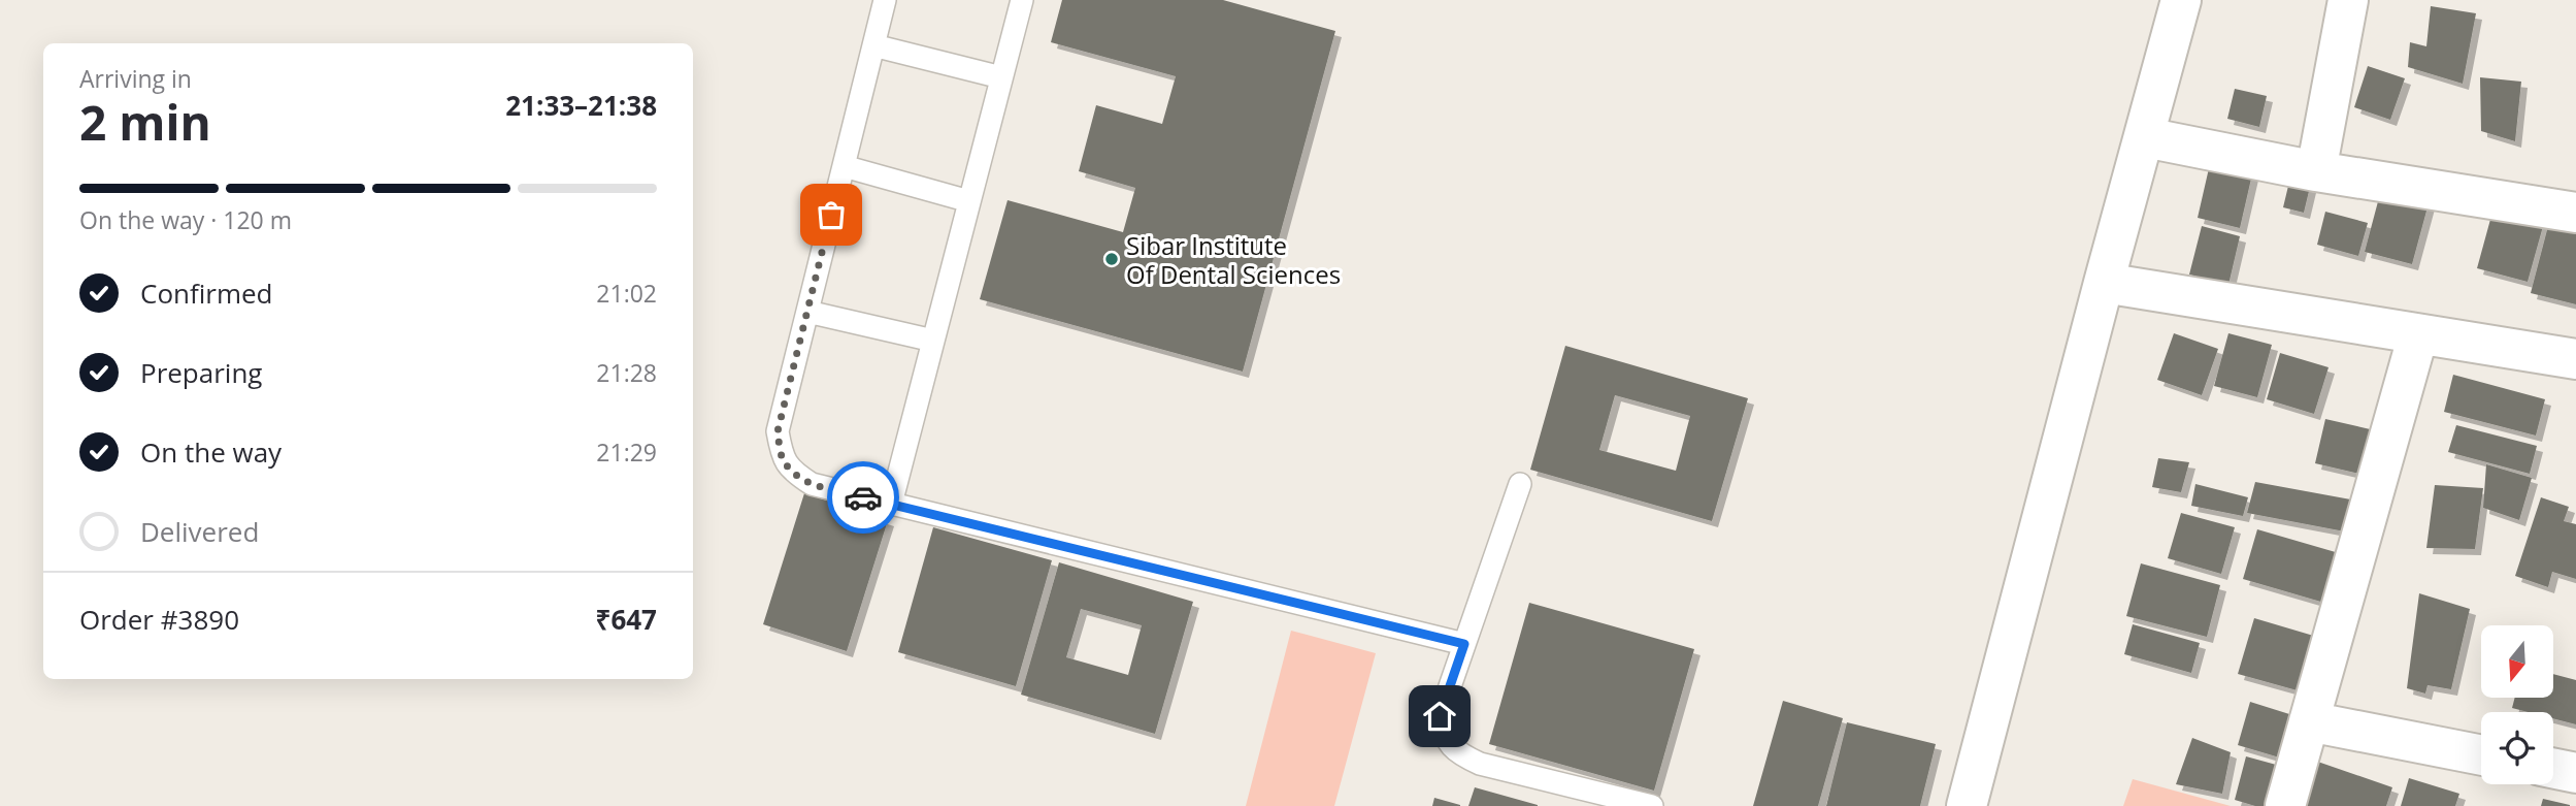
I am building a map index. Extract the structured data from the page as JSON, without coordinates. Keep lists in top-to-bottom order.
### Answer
{
  "places": ["Sibar Institute Of Dental Sciences"],
  "north": "bottom",
  "page": {
    "heading": ["2 min", "Arriving in", "21:33–21:38"],
    "panel": ["Order #3890", "₹647"],
    "bar": "On the way · 120 m",
    "list": [
      ["Confirmed", "21:02"],
      ["Preparing", "21:28"],
      ["On the way", "21:29"],
      "Delivered"
    ]
  }
}
